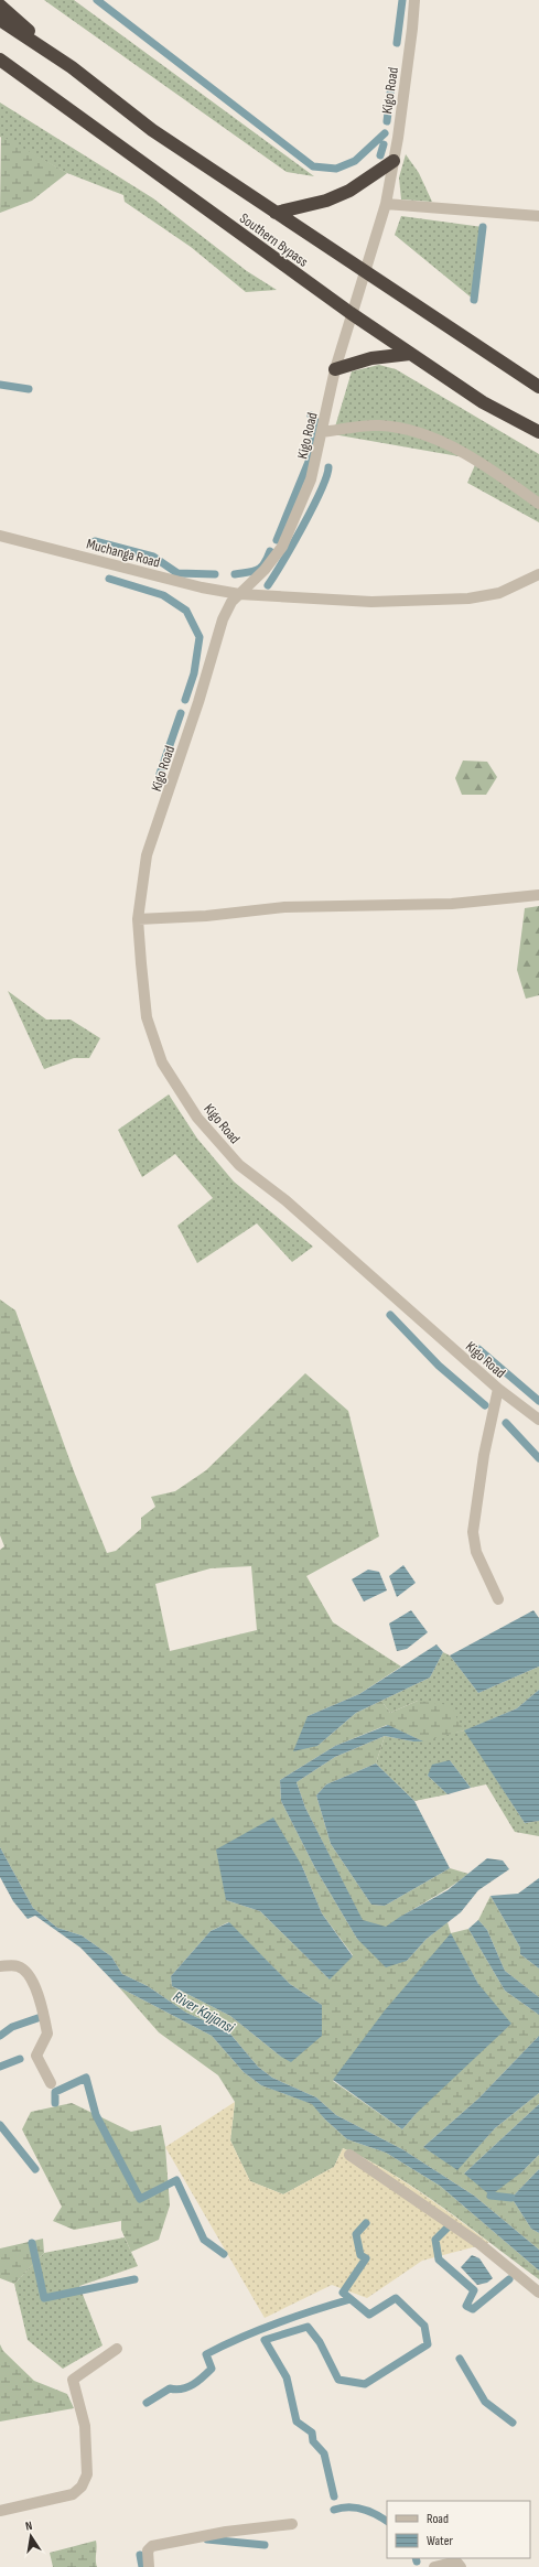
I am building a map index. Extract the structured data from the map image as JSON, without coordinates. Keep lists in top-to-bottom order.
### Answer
{
  "streets": {
    "highway": ["Southern Bypass"],
    "street": ["Kigo Road", "Muchanga Road"]
  },
  "crossings": [
    ["Kigo Road", "Southern Bypass"],
    ["Kigo Road", "Muchanga Road"]
  ],
  "water": ["River Kajjansi"],
  "legend": ["Road", "Water"],
  "north": "top"
}
